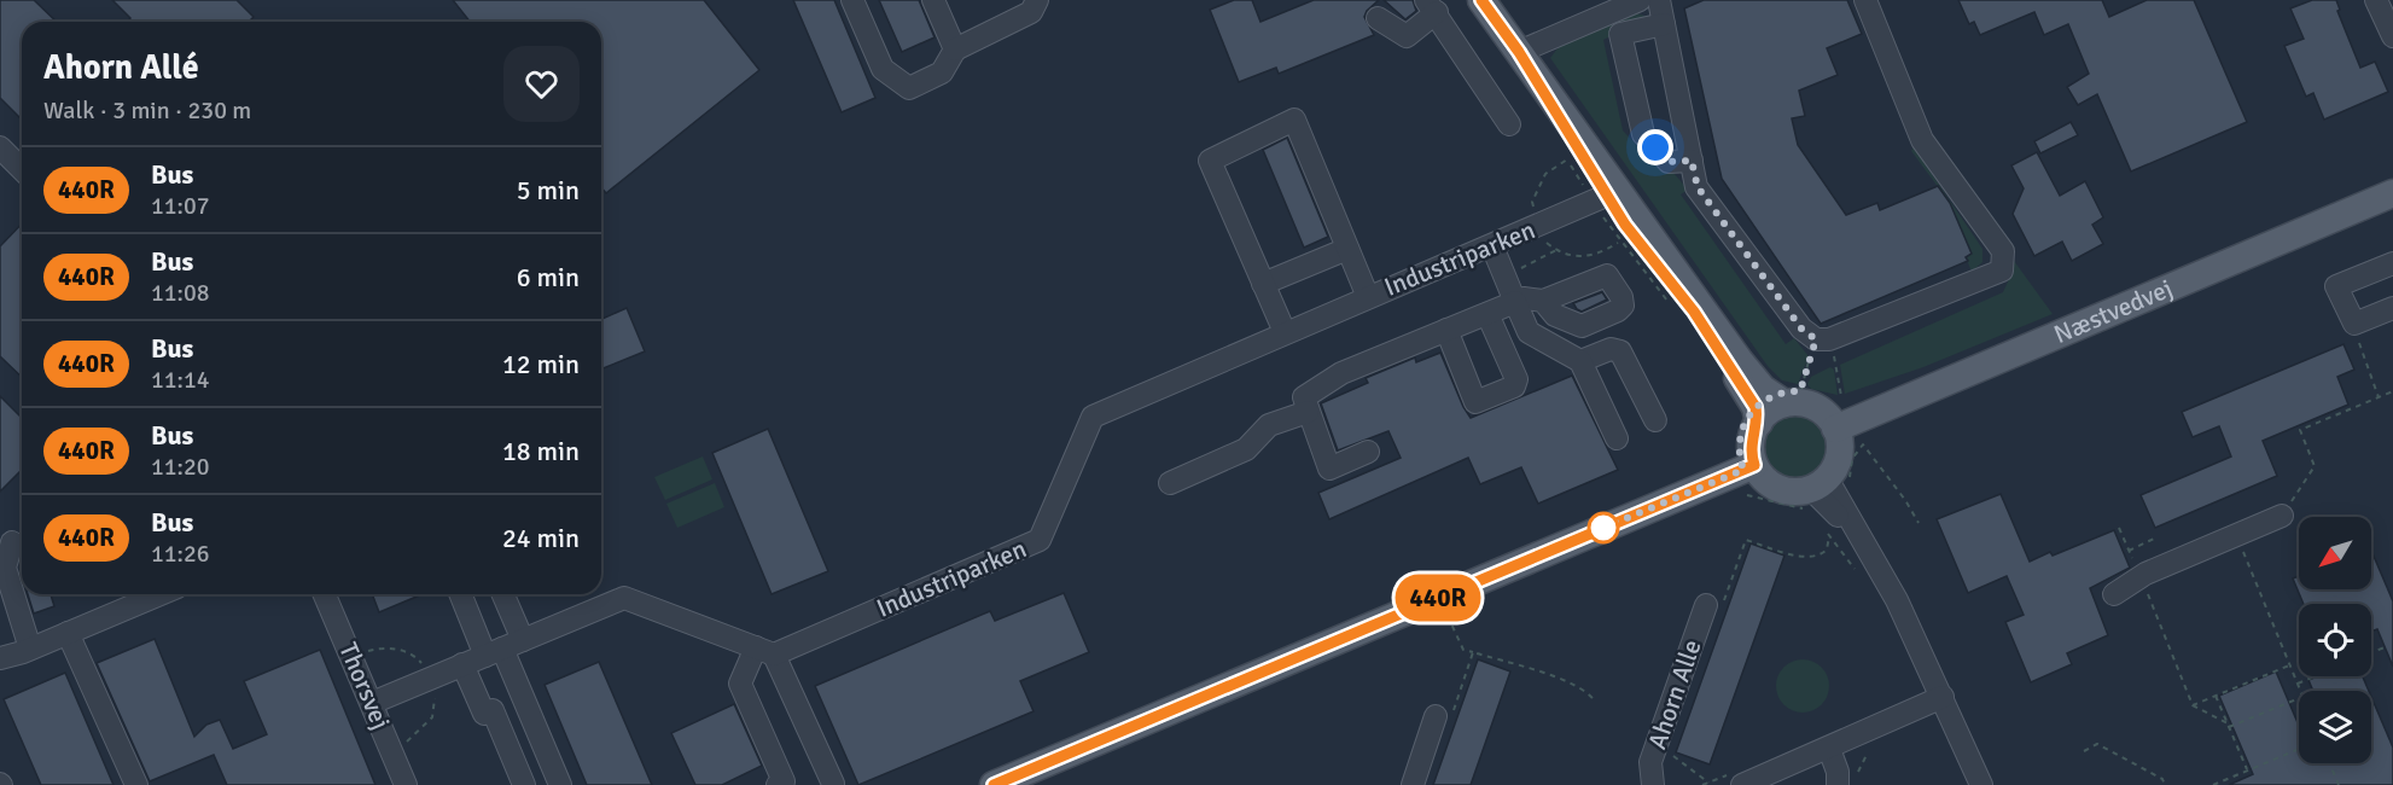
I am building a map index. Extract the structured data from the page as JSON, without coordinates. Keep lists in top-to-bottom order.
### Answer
{
  "streets": {
    "main road": ["Næstvedvej"],
    "street": ["Industriparken", "Thorsvej", "Ahorn Alle"]
  },
  "lines": ["bus line 440R"],
  "north": "bottom left",
  "page": {
    "on_map": "440R",
    "heading": ["Ahorn Allé", "Walk · 3 min · 230 m"],
    "list": [
      {
        "mark": "440R",
        "name": "Bus",
        "note": "11:07",
        "value": "5 min"
      },
      {
        "mark": "440R",
        "name": "Bus",
        "note": "11:08",
        "value": "6 min"
      },
      {
        "mark": "440R",
        "name": "Bus",
        "note": "11:14",
        "value": "12 min"
      },
      {
        "mark": "440R",
        "name": "Bus",
        "note": "11:20",
        "value": "18 min"
      },
      {
        "mark": "440R",
        "name": "Bus",
        "note": "11:26",
        "value": "24 min"
      }
    ]
  }
}
